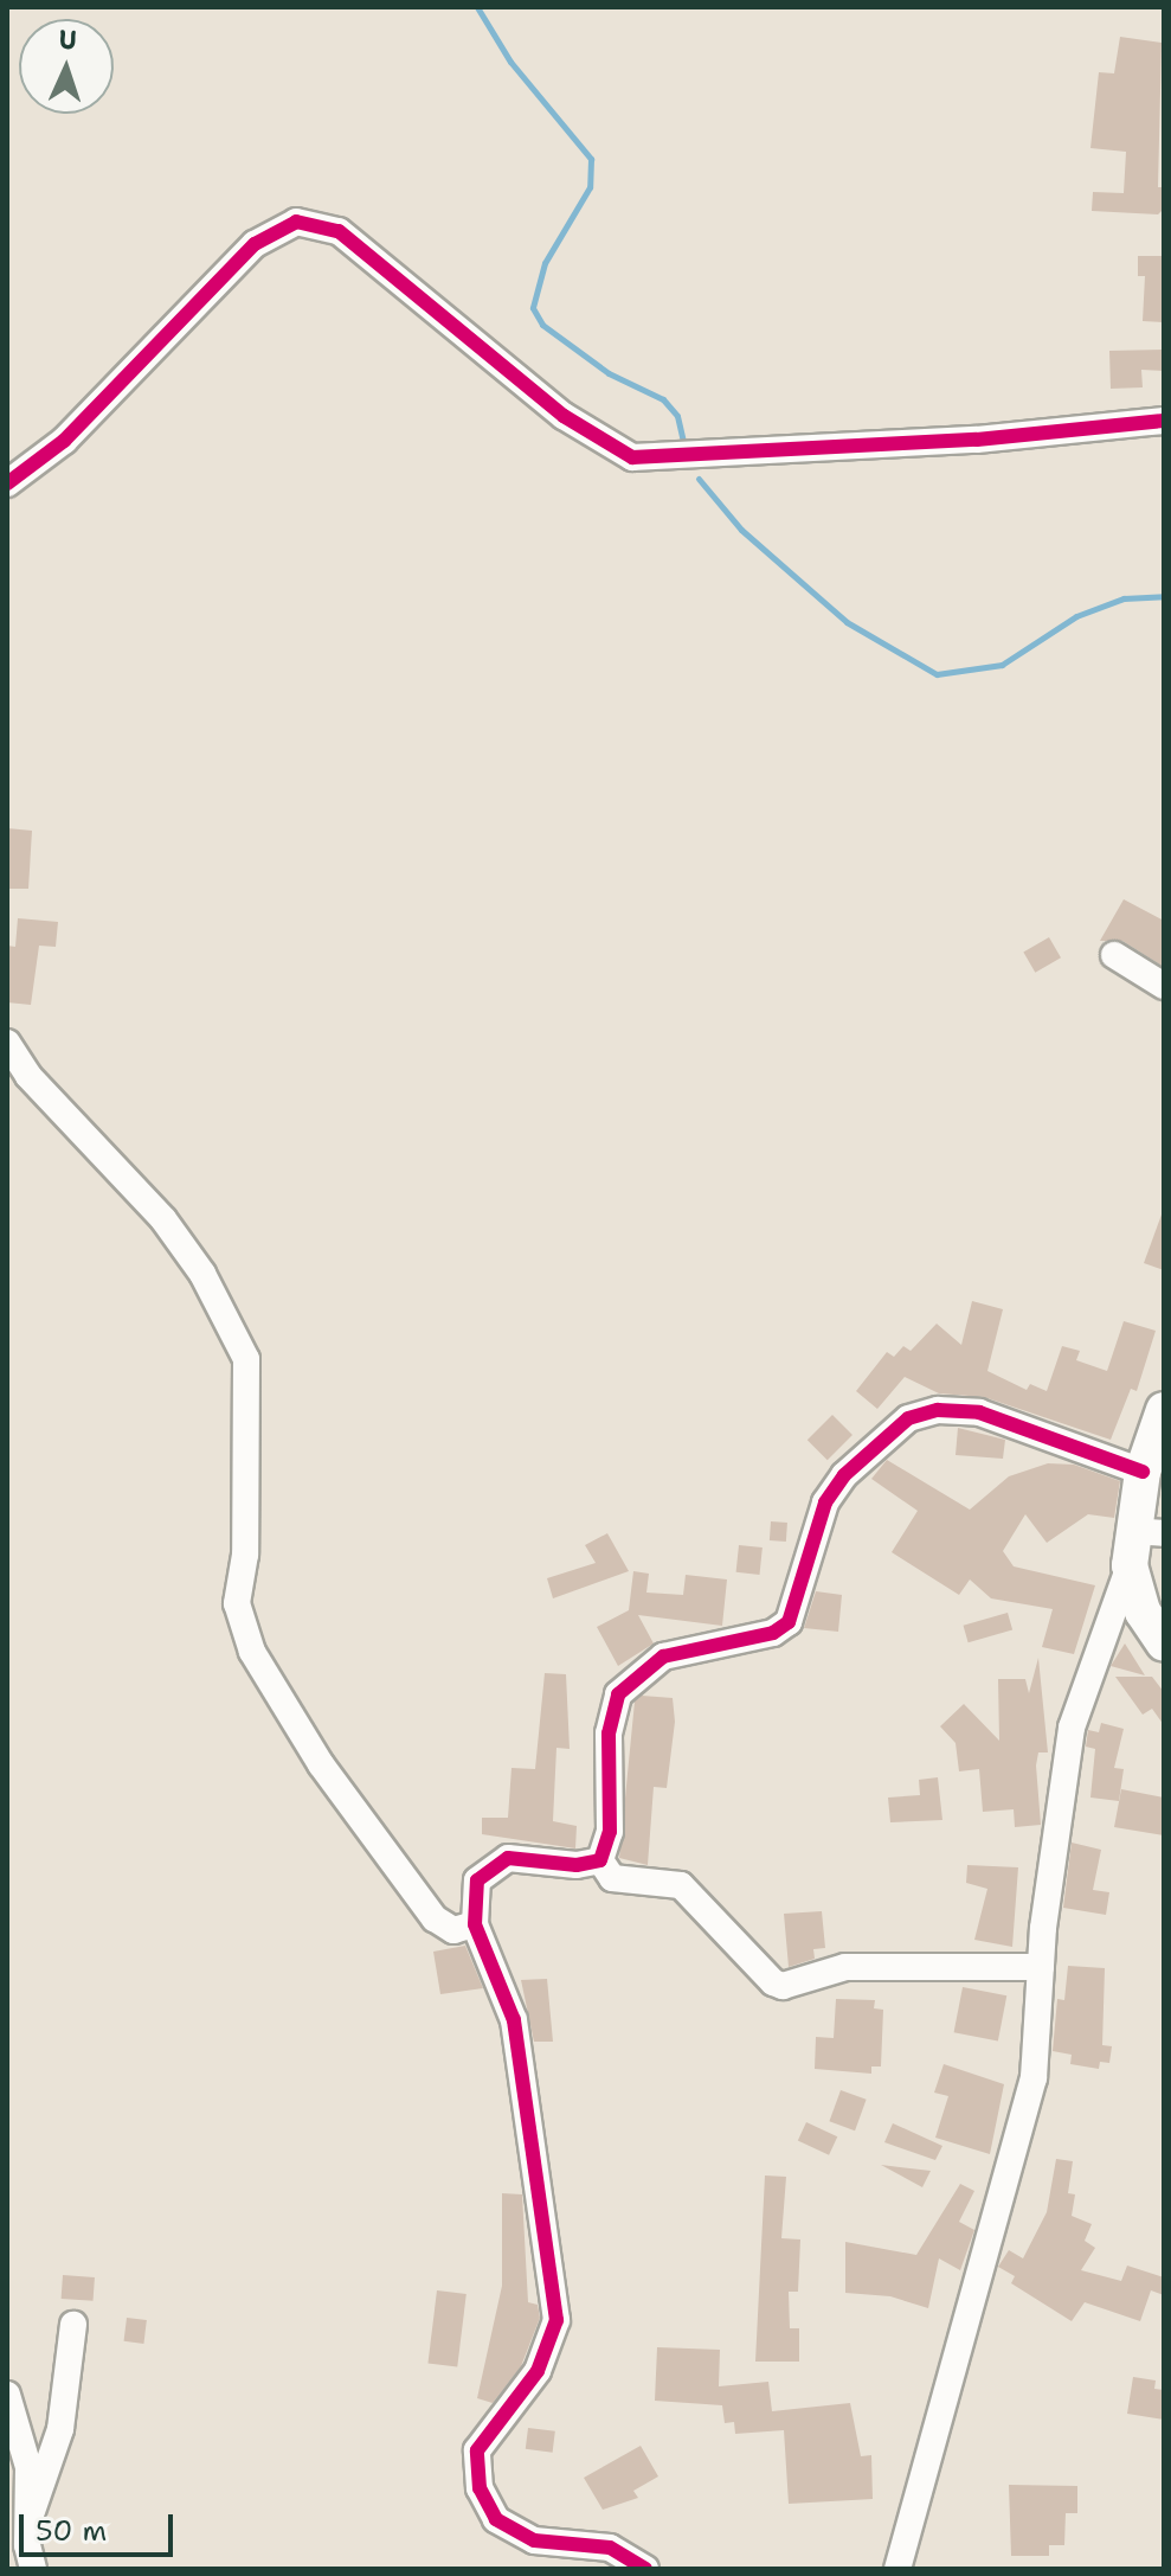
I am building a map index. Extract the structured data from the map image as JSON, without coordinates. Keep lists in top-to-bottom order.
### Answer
{
  "scale_bar": "50 m",
  "north": "top"
}
